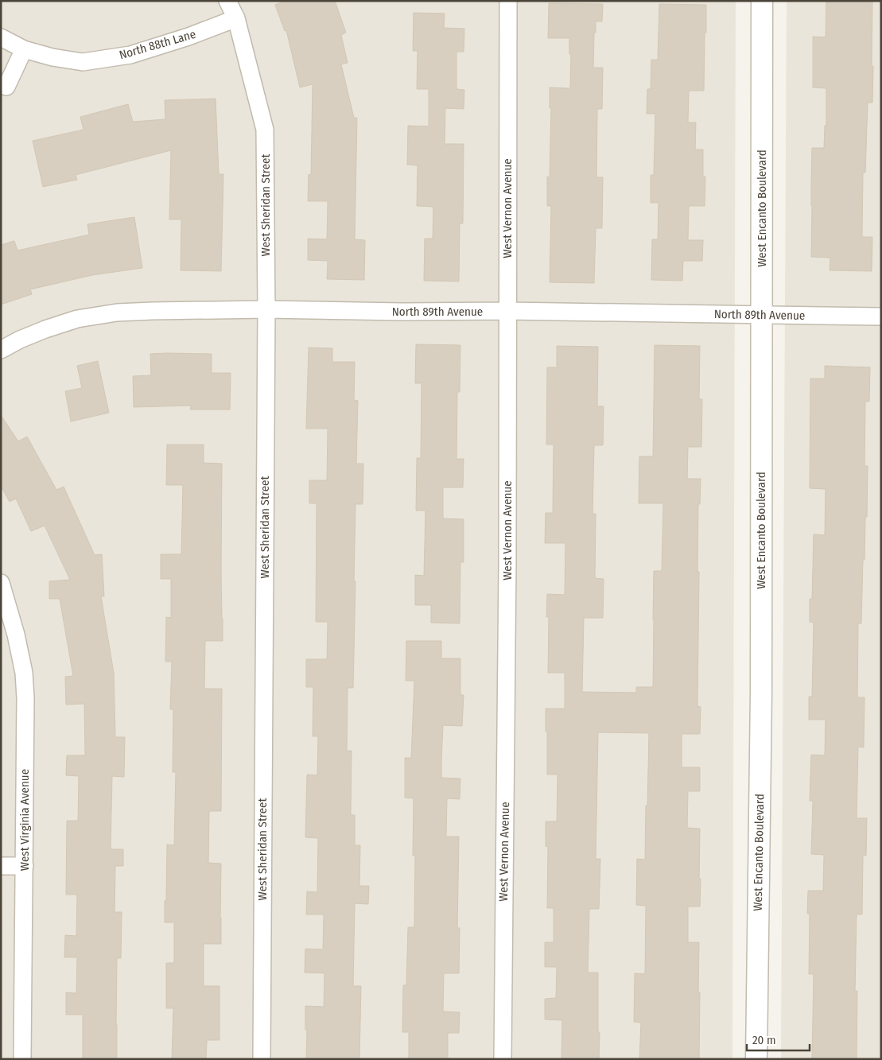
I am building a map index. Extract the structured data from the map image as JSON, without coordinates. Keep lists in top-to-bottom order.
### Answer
{
  "streets": {
    "street": [
      "North 88th Lane",
      "West Sheridan Street",
      "West Vernon Avenue",
      "West Encanto Boulevard",
      "North 89th Avenue",
      "West Virginia Avenue"
    ]
  },
  "crossings": [
    ["North 88th Lane", "West Sheridan Street"],
    ["West Sheridan Street", "North 89th Avenue"],
    ["West Vernon Avenue", "North 89th Avenue"],
    ["West Encanto Boulevard", "North 89th Avenue"]
  ],
  "scale_bar": "20 m"
}
